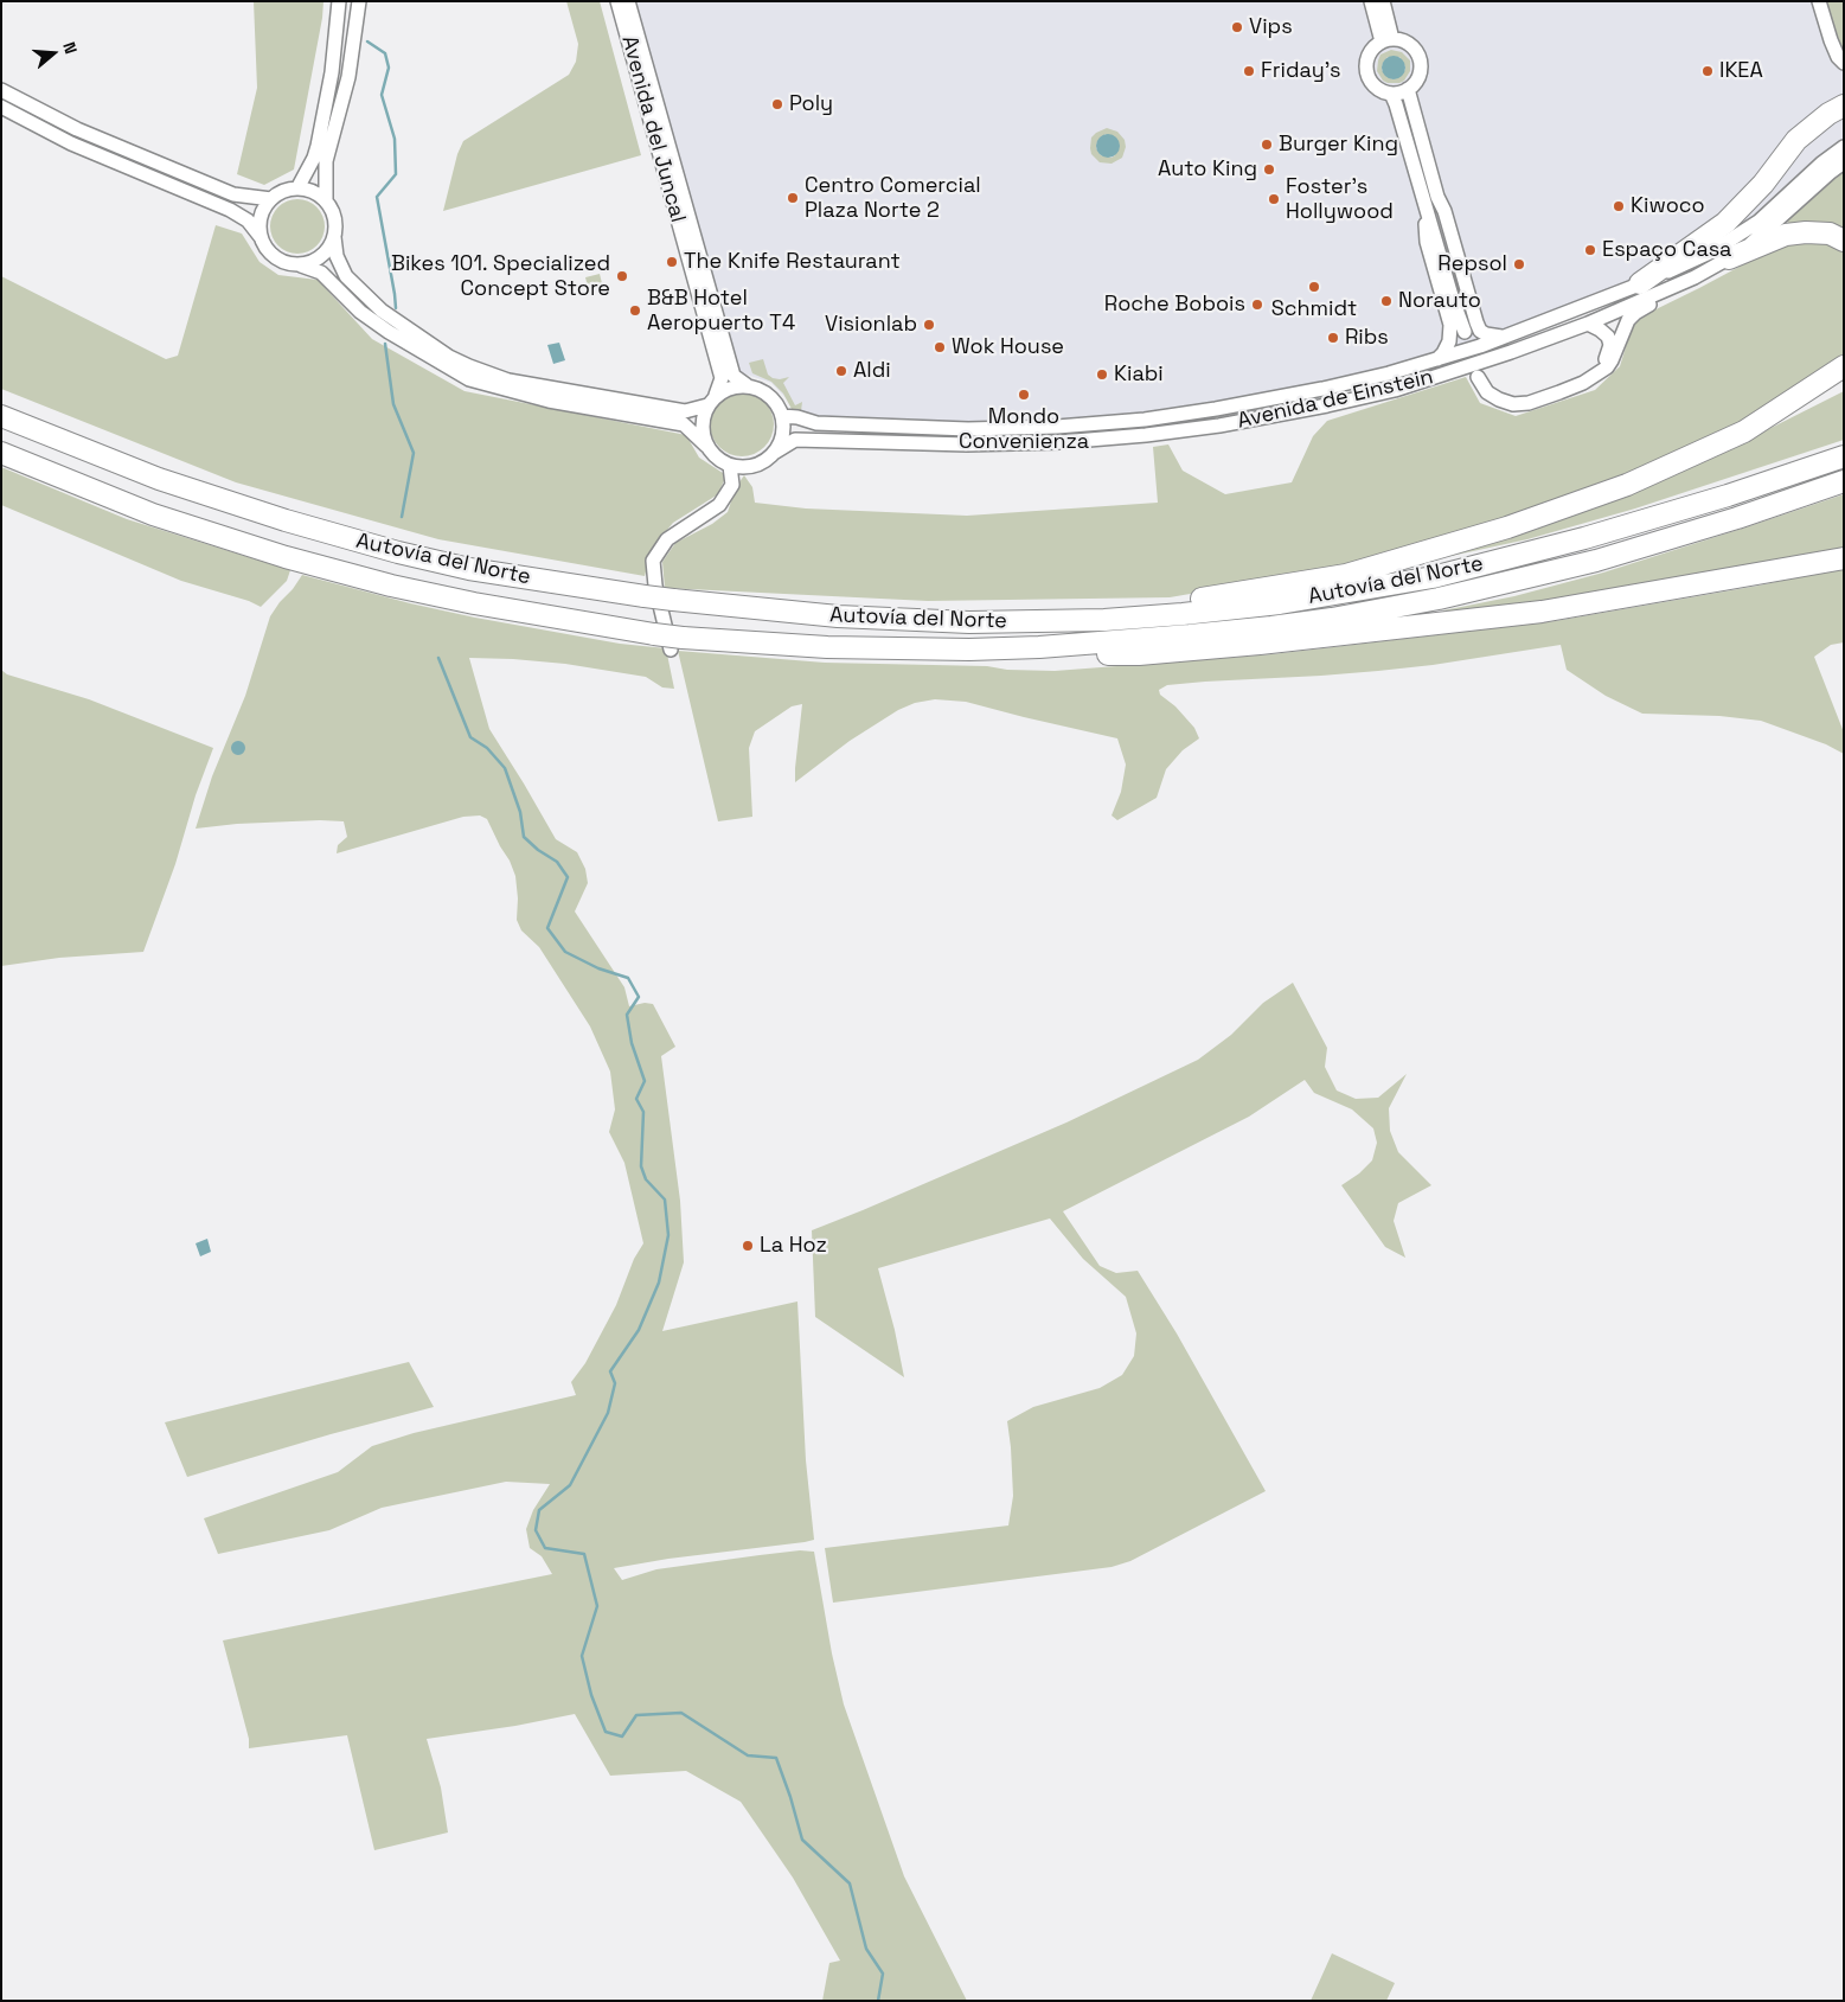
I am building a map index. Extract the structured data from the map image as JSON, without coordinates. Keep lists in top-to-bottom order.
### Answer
{
  "streets": {
    "highway": ["Autovía del Norte"],
    "street": ["Avenida del Juncal", "Avenida de Einstein"]
  },
  "crossings": [
    ["Avenida del Juncal", "Avenida de Einstein"]
  ],
  "places": [
    "Vips",
    "Friday's",
    "IKEA",
    "Poly",
    "Burger King",
    "Auto King",
    "Centro Comercial Plaza Norte 2",
    "Foster's Hollywood",
    "Kiwoco",
    "Espaço Casa",
    "The Knife Restaurant",
    "Repsol",
    "Bikes 101. Specialized Concept Store",
    "Schmidt",
    "Norauto",
    "Roche Bobois",
    "B&B Hotel Aeropuerto T4",
    "Visionlab",
    "Ribs",
    "Wok House",
    "Aldi",
    "Kiabi",
    "Mondo Convenienza",
    "La Hoz"
  ],
  "north": "right"
}
